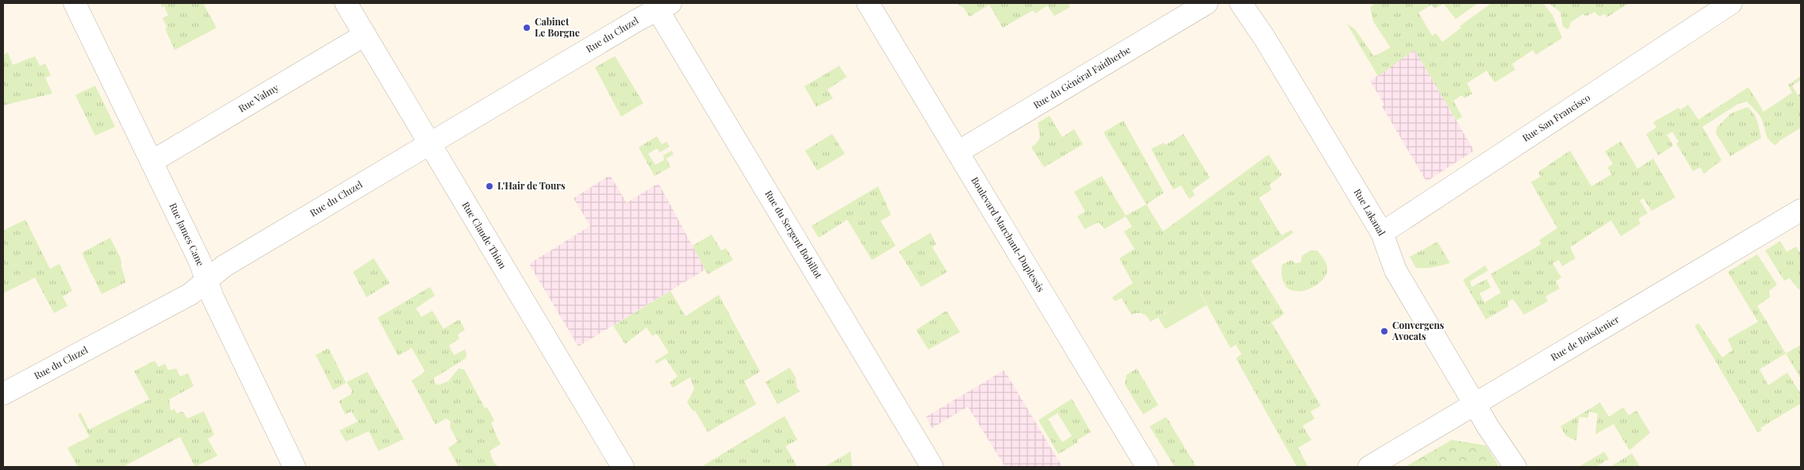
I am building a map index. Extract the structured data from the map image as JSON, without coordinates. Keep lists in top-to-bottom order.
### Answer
{
  "streets": {
    "street": [
      "Rue du Cluzel",
      "Rue du Général Faidherbe",
      "Rue Valmy",
      "Rue San Francisco",
      "Rue Lakanal",
      "Rue James Cane",
      "Rue du Sergent Bobillot",
      "Boulevard Marchant-Duplessis",
      "Rue Claude Thion",
      "Rue de Boisdenier"
    ]
  },
  "crossings": [
    ["Rue du Cluzel", "Rue James Cane"],
    ["Rue du Cluzel", "Rue du Sergent Bobillot"],
    ["Rue du Cluzel", "Rue Claude Thion"],
    ["Rue du Général Faidherbe", "Boulevard Marchant-Duplessis"],
    ["Rue Valmy", "Rue James Cane"],
    ["Rue Valmy", "Rue Claude Thion"],
    ["Rue San Francisco", "Rue Lakanal"],
    ["Rue Lakanal", "Rue de Boisdenier"]
  ],
  "places": ["Cabinet Le Borgne", "L'Hair de Tours", "Convergens Avocats"]
}
